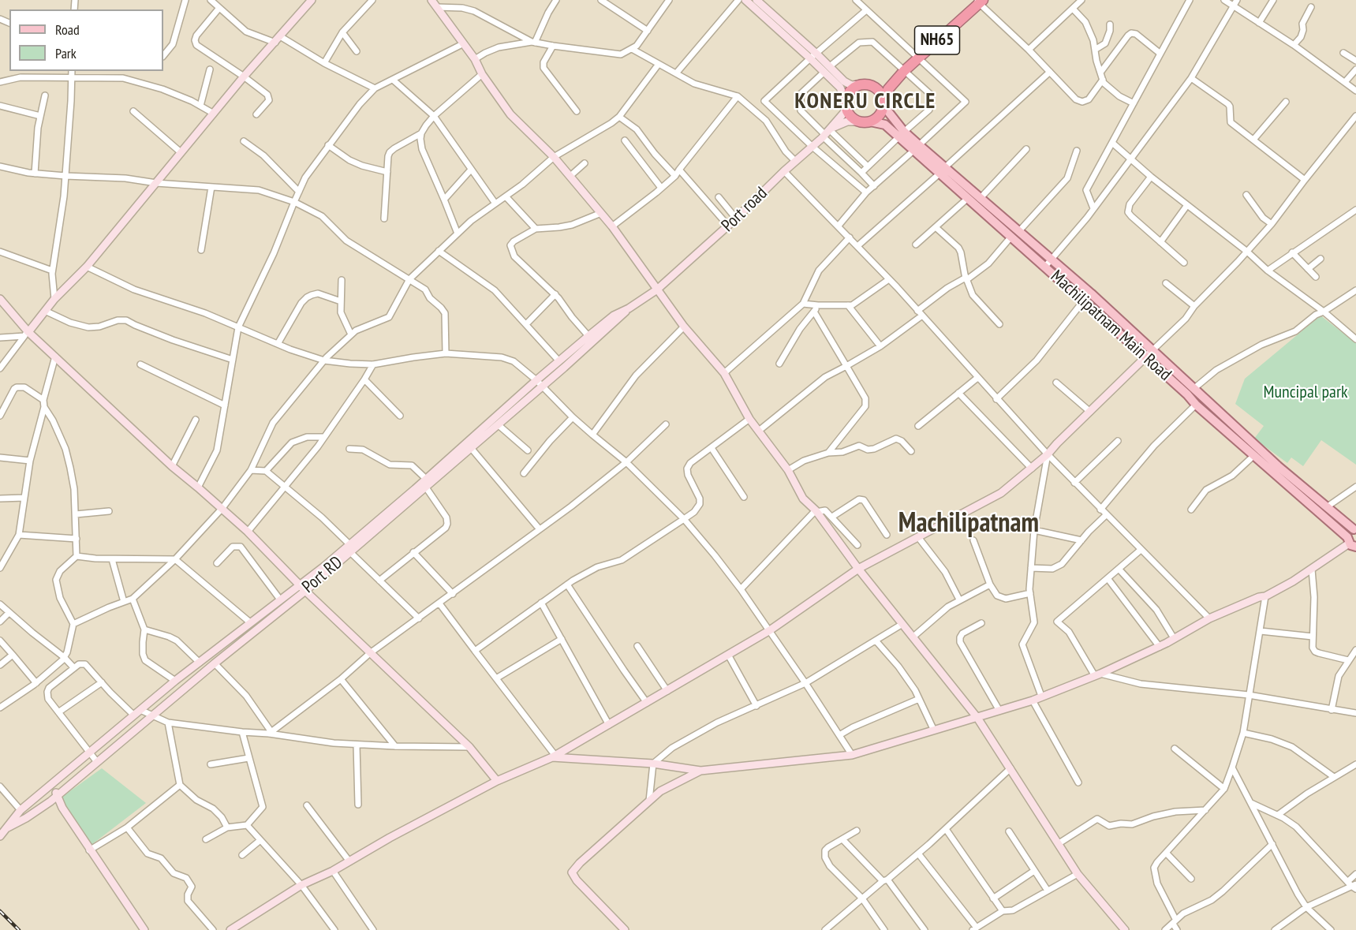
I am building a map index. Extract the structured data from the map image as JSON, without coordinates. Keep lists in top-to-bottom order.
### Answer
{
  "streets": {
    "highway": ["NH65"],
    "main road": ["Machilipatnam Main Road"],
    "street": ["Port road", "Port RD"]
  },
  "crossings": [
    ["NH65", "Port road"],
    ["NH65", "Machilipatnam Main Road"],
    ["Port road", "Machilipatnam Main Road"],
    ["Port road", "Port RD"]
  ],
  "districts": ["KONERU CIRCLE", "Machilipatnam"],
  "parks": ["Muncipal park"],
  "legend": ["Road", "Park"]
}
